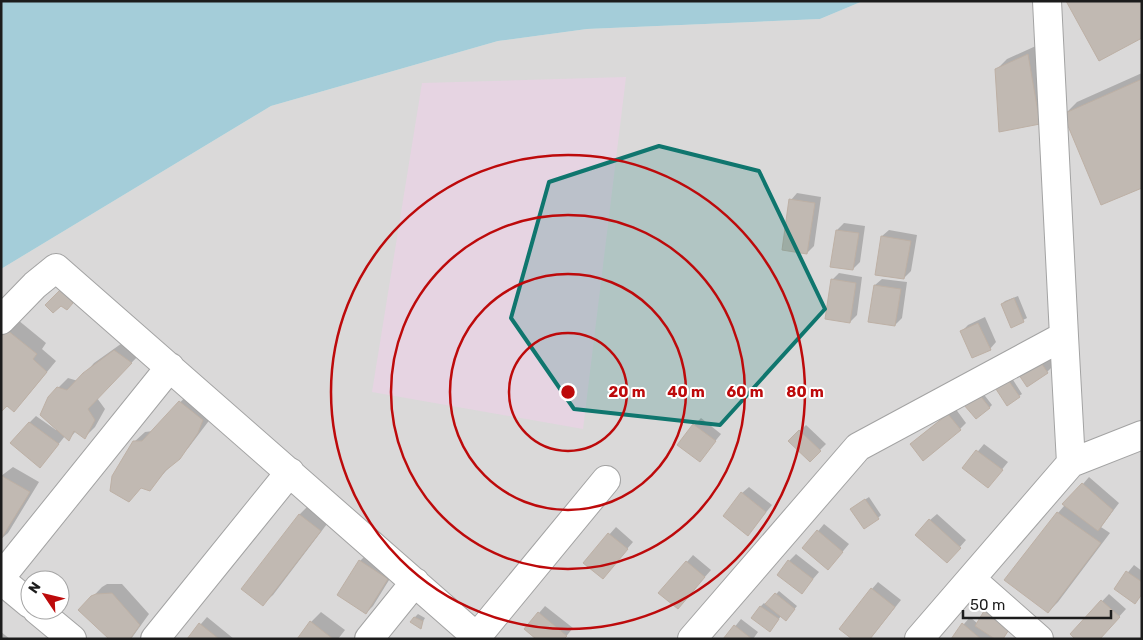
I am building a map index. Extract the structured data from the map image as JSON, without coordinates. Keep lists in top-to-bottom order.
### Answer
{
  "scale_bar": "50 m",
  "north": "top left",
  "rings": [
    "20 m",
    "40 m",
    "60 m",
    "80 m"
  ]
}
